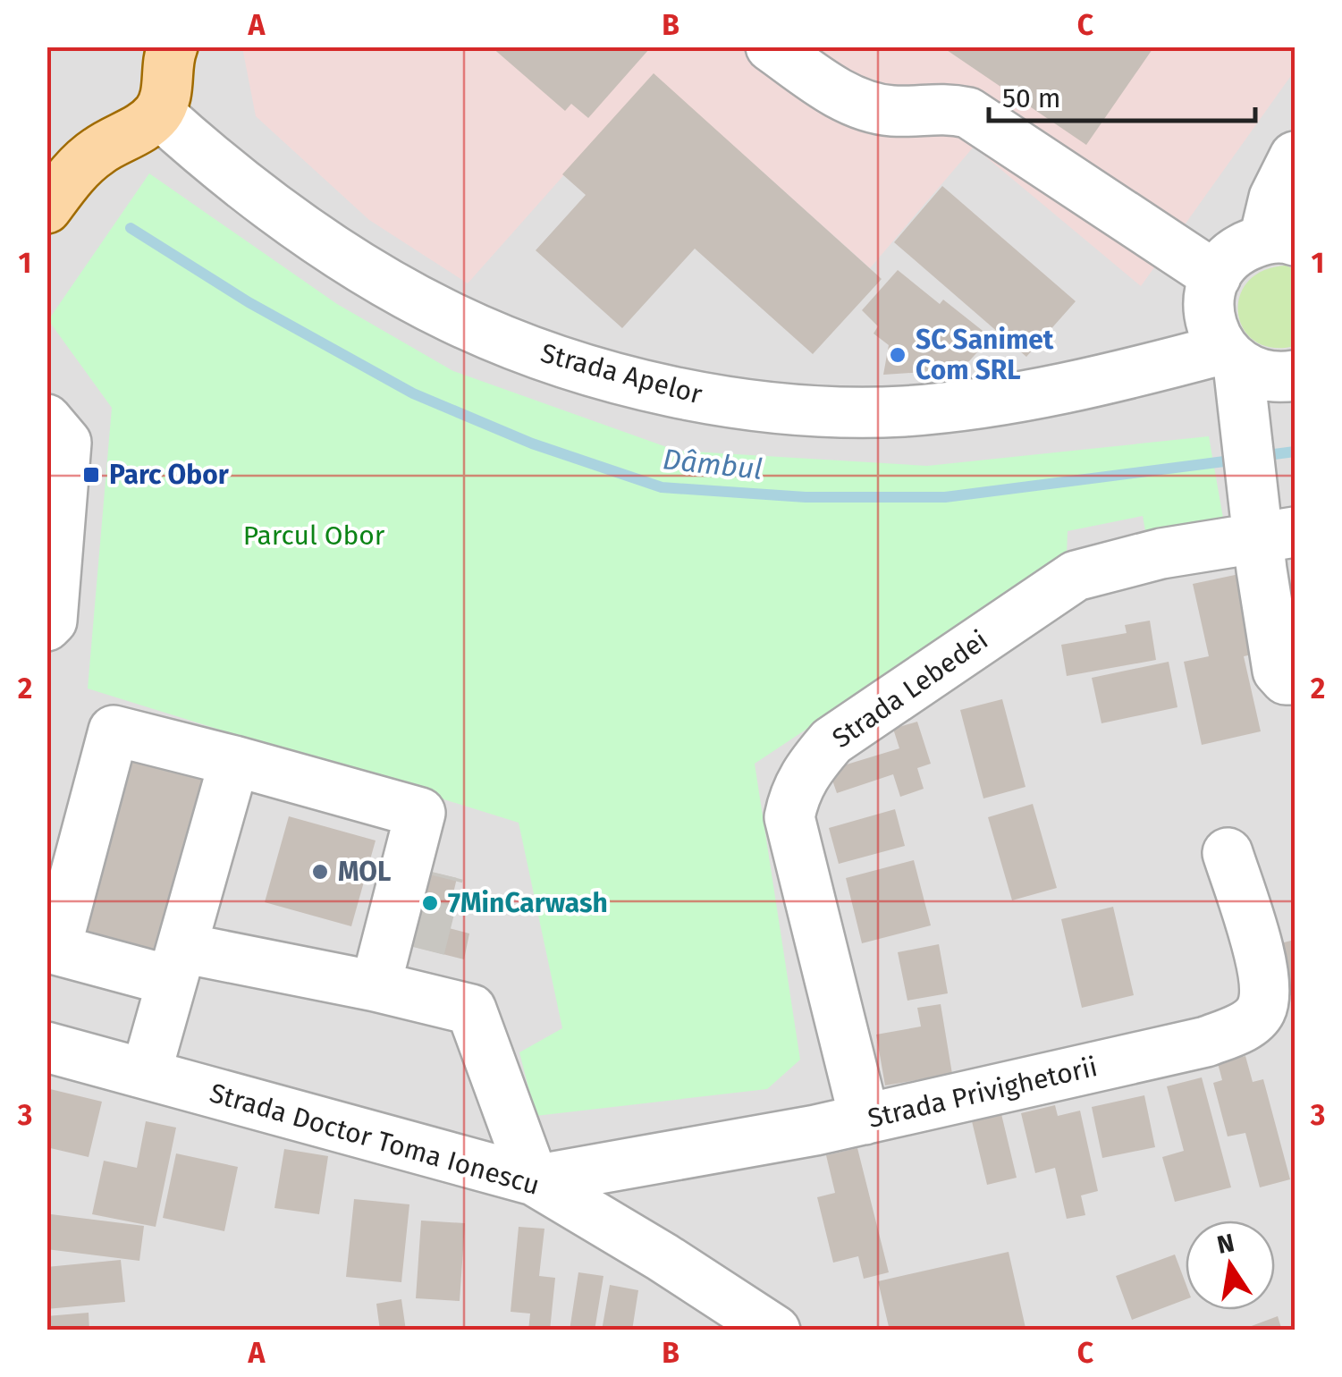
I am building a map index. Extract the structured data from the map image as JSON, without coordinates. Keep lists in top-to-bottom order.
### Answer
{
  "streets": {
    "street": [
      "Strada Apelor",
      "Strada Lebedei",
      "Strada Privighetorii",
      "Strada Doctor Toma Ionescu"
    ]
  },
  "crossings": [
    ["Strada Lebedei", "Strada Privighetorii"],
    ["Strada Privighetorii", "Strada Doctor Toma Ionescu"]
  ],
  "water": ["Dâmbul"],
  "parks": ["Parcul Obor"],
  "places": {
    "other": ["SC Sanimet Com SRL", "MOL", "7MinCarwash"],
    "transit": ["Parc Obor"]
  },
  "scale_bar": "50 m",
  "north": "top",
  "grid": {
    "columns": ["A", "B", "C"],
    "rows": ["1", "2", "3"]
  }
}
